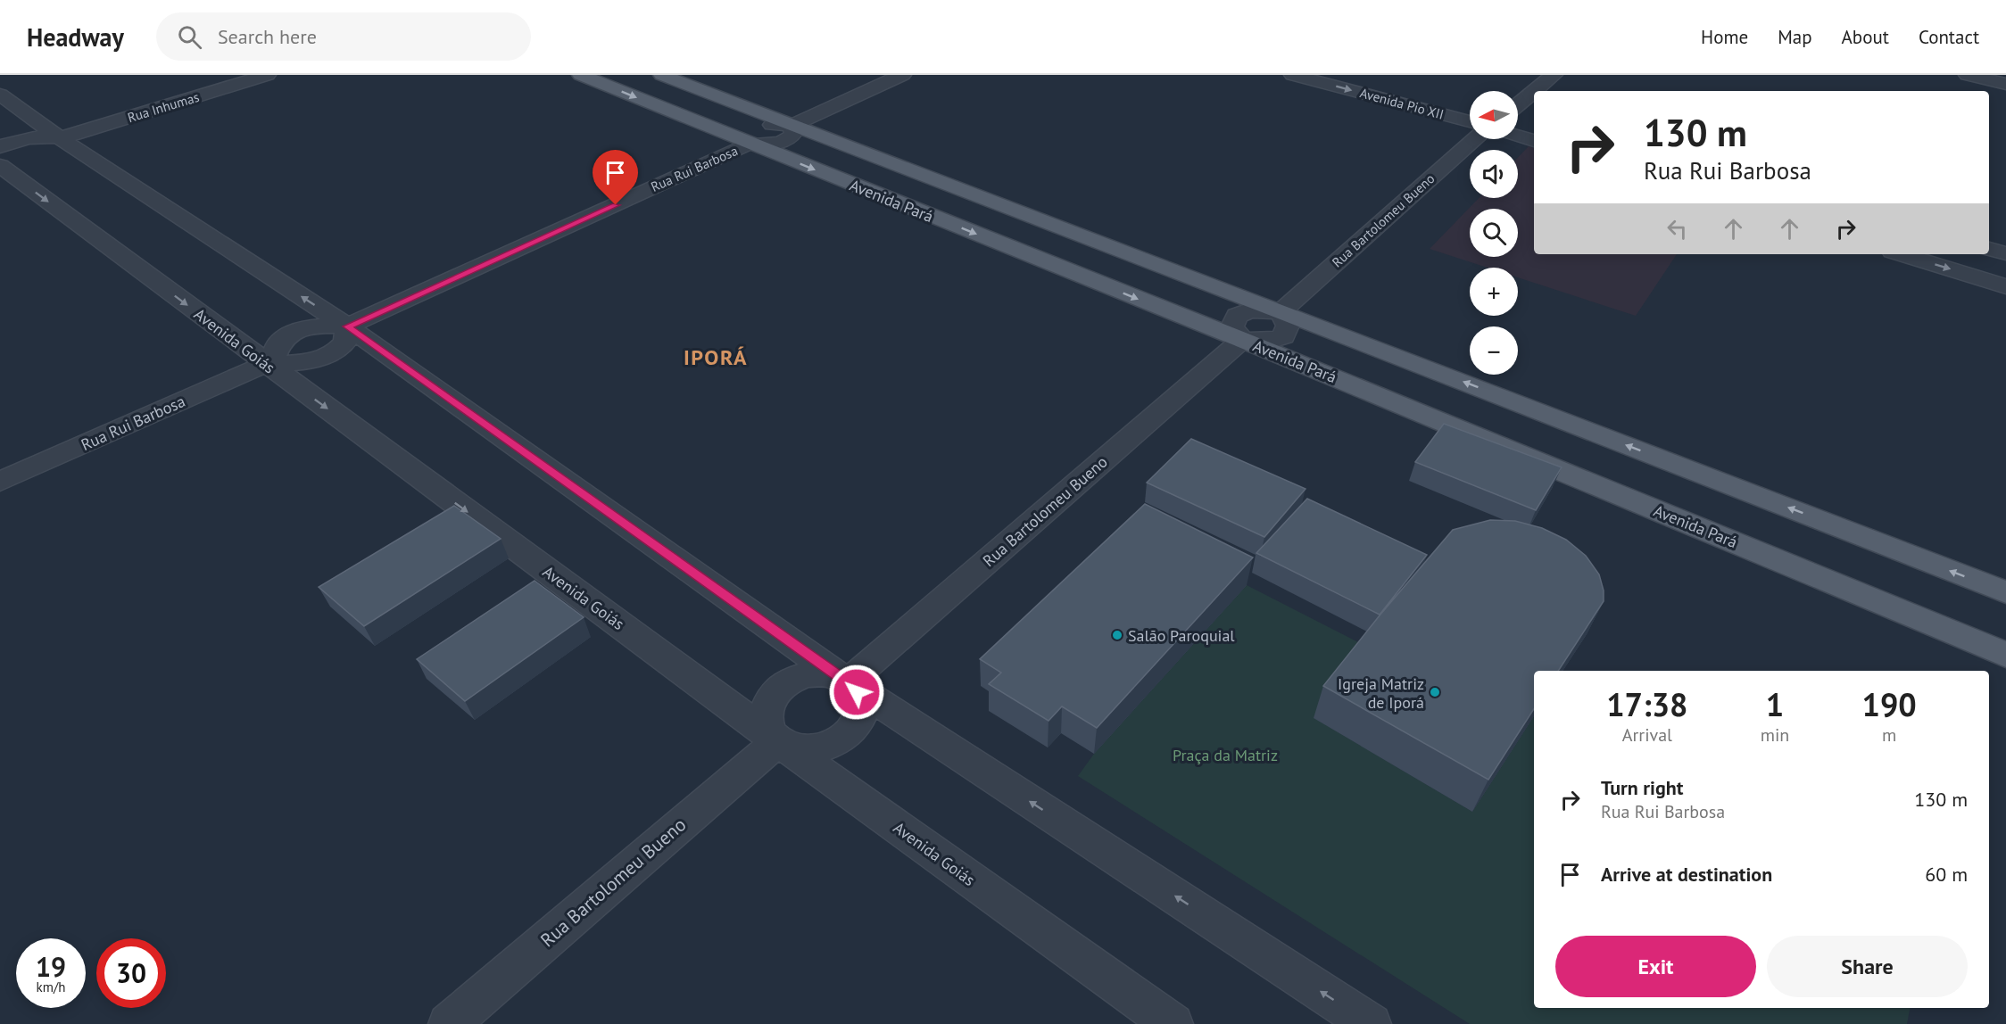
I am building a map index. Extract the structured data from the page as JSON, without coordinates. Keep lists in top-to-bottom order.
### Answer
{
  "streets": {
    "main road": ["Avenida Pará"],
    "street": [
      "Avenida Pio XII",
      "Rua Inhumas",
      "Rua Rui Barbosa",
      "Rua Bartolomeu Bueno",
      "Avenida Goiás"
    ]
  },
  "crossings": [
    ["Rua Rui Barbosa", "Avenida Pará"],
    ["Rua Rui Barbosa", "Avenida Goiás"],
    ["Avenida Pará", "Rua Bartolomeu Bueno"],
    ["Rua Bartolomeu Bueno", "Avenida Goiás"]
  ],
  "one_way": ["Avenida Pio XII"],
  "districts": ["IPORÁ"],
  "parks": ["Praça da Matriz"],
  "places": ["Salão Paroquial", "Igreja Matriz de Iporá"],
  "north": "left",
  "page": {
    "header": "Headway",
    "search": "Search here",
    "nav": [
      "Home",
      "Map",
      "About",
      "Contact"
    ],
    "map_buttons": ["+", "−"],
    "turn": ["130 m", "Rua Rui Barbosa"],
    "eta": [
      "17:38",
      "Arrival",
      "1",
      "min",
      "190",
      "m"
    ],
    "list": [
      {
        "name": "Turn right",
        "note": "Rua Rui Barbosa",
        "value": "130 m"
      },
      {
        "name": "Arrive at destination",
        "value": "60 m"
      }
    ],
    "buttons": ["Exit", "Share"],
    "speed": "19 km/h",
    "limit": "30"
  }
}
